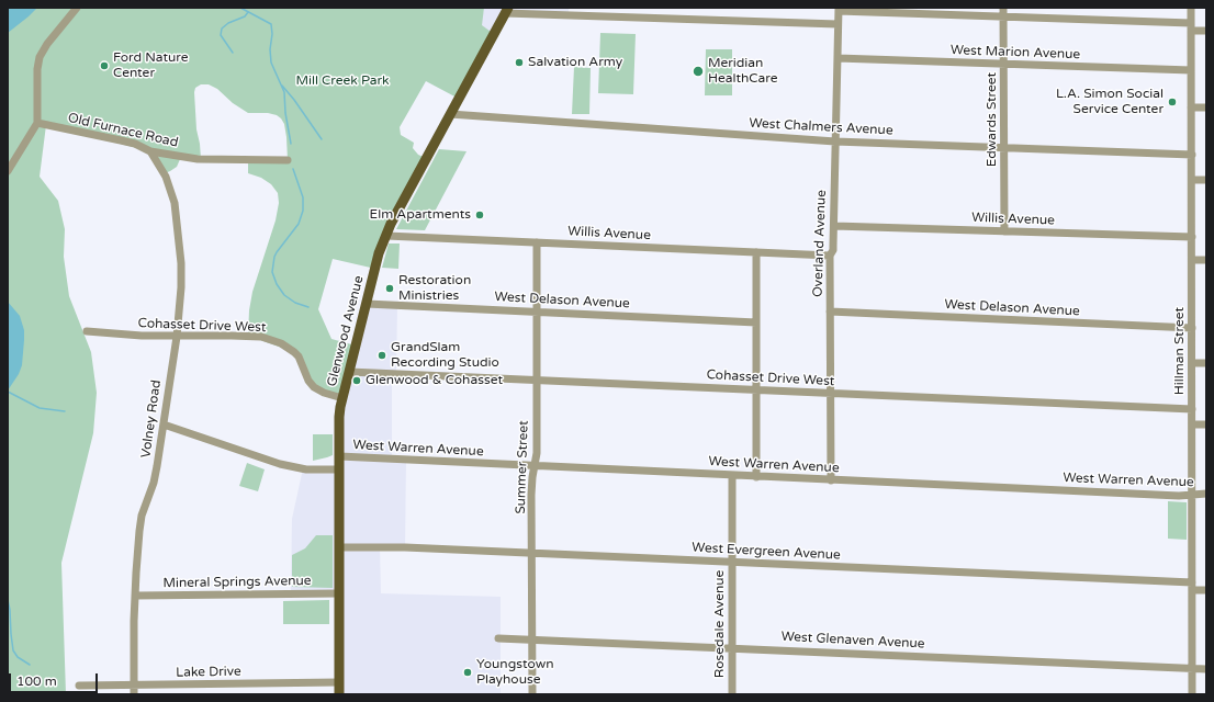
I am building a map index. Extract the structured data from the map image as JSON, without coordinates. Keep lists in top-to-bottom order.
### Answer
{
  "streets": {
    "main road": ["Glenwood Avenue"],
    "street": [
      "West Marion Avenue",
      "Edwards Street",
      "West Chalmers Avenue",
      "Old Furnace Road",
      "Willis Avenue",
      "Overland Avenue",
      "West Delason Avenue",
      "Cohasset Drive West",
      "Hillman Street",
      "Volney Road",
      "West Warren Avenue",
      "Summer Street",
      "West Evergreen Avenue",
      "Mineral Springs Avenue",
      "Rosedale Avenue",
      "West Glenaven Avenue",
      "Lake Drive"
    ]
  },
  "crossings": [
    ["West Marion Avenue", "Edwards Street"],
    ["West Marion Avenue", "Overland Avenue"],
    ["West Marion Avenue", "Hillman Street"],
    ["Edwards Street", "West Chalmers Avenue"],
    ["Edwards Street", "Willis Avenue"],
    ["West Chalmers Avenue", "Overland Avenue"],
    ["West Chalmers Avenue", "Glenwood Avenue"],
    ["West Chalmers Avenue", "Hillman Street"],
    ["Old Furnace Road", "Volney Road"],
    ["Willis Avenue", "Overland Avenue"],
    ["Willis Avenue", "Glenwood Avenue"],
    ["Willis Avenue", "Hillman Street"],
    ["Willis Avenue", "Summer Street"],
    ["Overland Avenue", "West Delason Avenue"],
    ["Overland Avenue", "Cohasset Drive West"],
    ["Overland Avenue", "West Warren Avenue"],
    ["West Delason Avenue", "Glenwood Avenue"],
    ["West Delason Avenue", "Hillman Street"],
    ["West Delason Avenue", "Summer Street"],
    ["Cohasset Drive West", "Glenwood Avenue"],
    ["Cohasset Drive West", "Hillman Street"],
    ["Cohasset Drive West", "Volney Road"],
    ["Cohasset Drive West", "Summer Street"],
    ["Glenwood Avenue", "West Warren Avenue"],
    ["Glenwood Avenue", "West Evergreen Avenue"],
    ["Glenwood Avenue", "Mineral Springs Avenue"],
    ["Glenwood Avenue", "Lake Drive"],
    ["Hillman Street", "West Warren Avenue"],
    ["Hillman Street", "West Evergreen Avenue"],
    ["Hillman Street", "West Glenaven Avenue"],
    ["Volney Road", "Mineral Springs Avenue"],
    ["Volney Road", "Lake Drive"],
    ["West Warren Avenue", "Summer Street"],
    ["West Warren Avenue", "Rosedale Avenue"],
    ["Summer Street", "West Evergreen Avenue"],
    ["Summer Street", "West Glenaven Avenue"],
    ["West Evergreen Avenue", "Rosedale Avenue"],
    ["Rosedale Avenue", "West Glenaven Avenue"]
  ],
  "parks": ["Mill Creek Park"],
  "places": [
    "Salvation Army",
    "Ford Nature Center",
    "Meridian HealthCare",
    "L.A. Simon Social Service Center",
    "Elm Apartments",
    "Restoration Ministries",
    "GrandSlam Recording Studio",
    "Glenwood & Cohasset",
    "Youngstown Playhouse"
  ],
  "scale_bar": "100 m"
}
